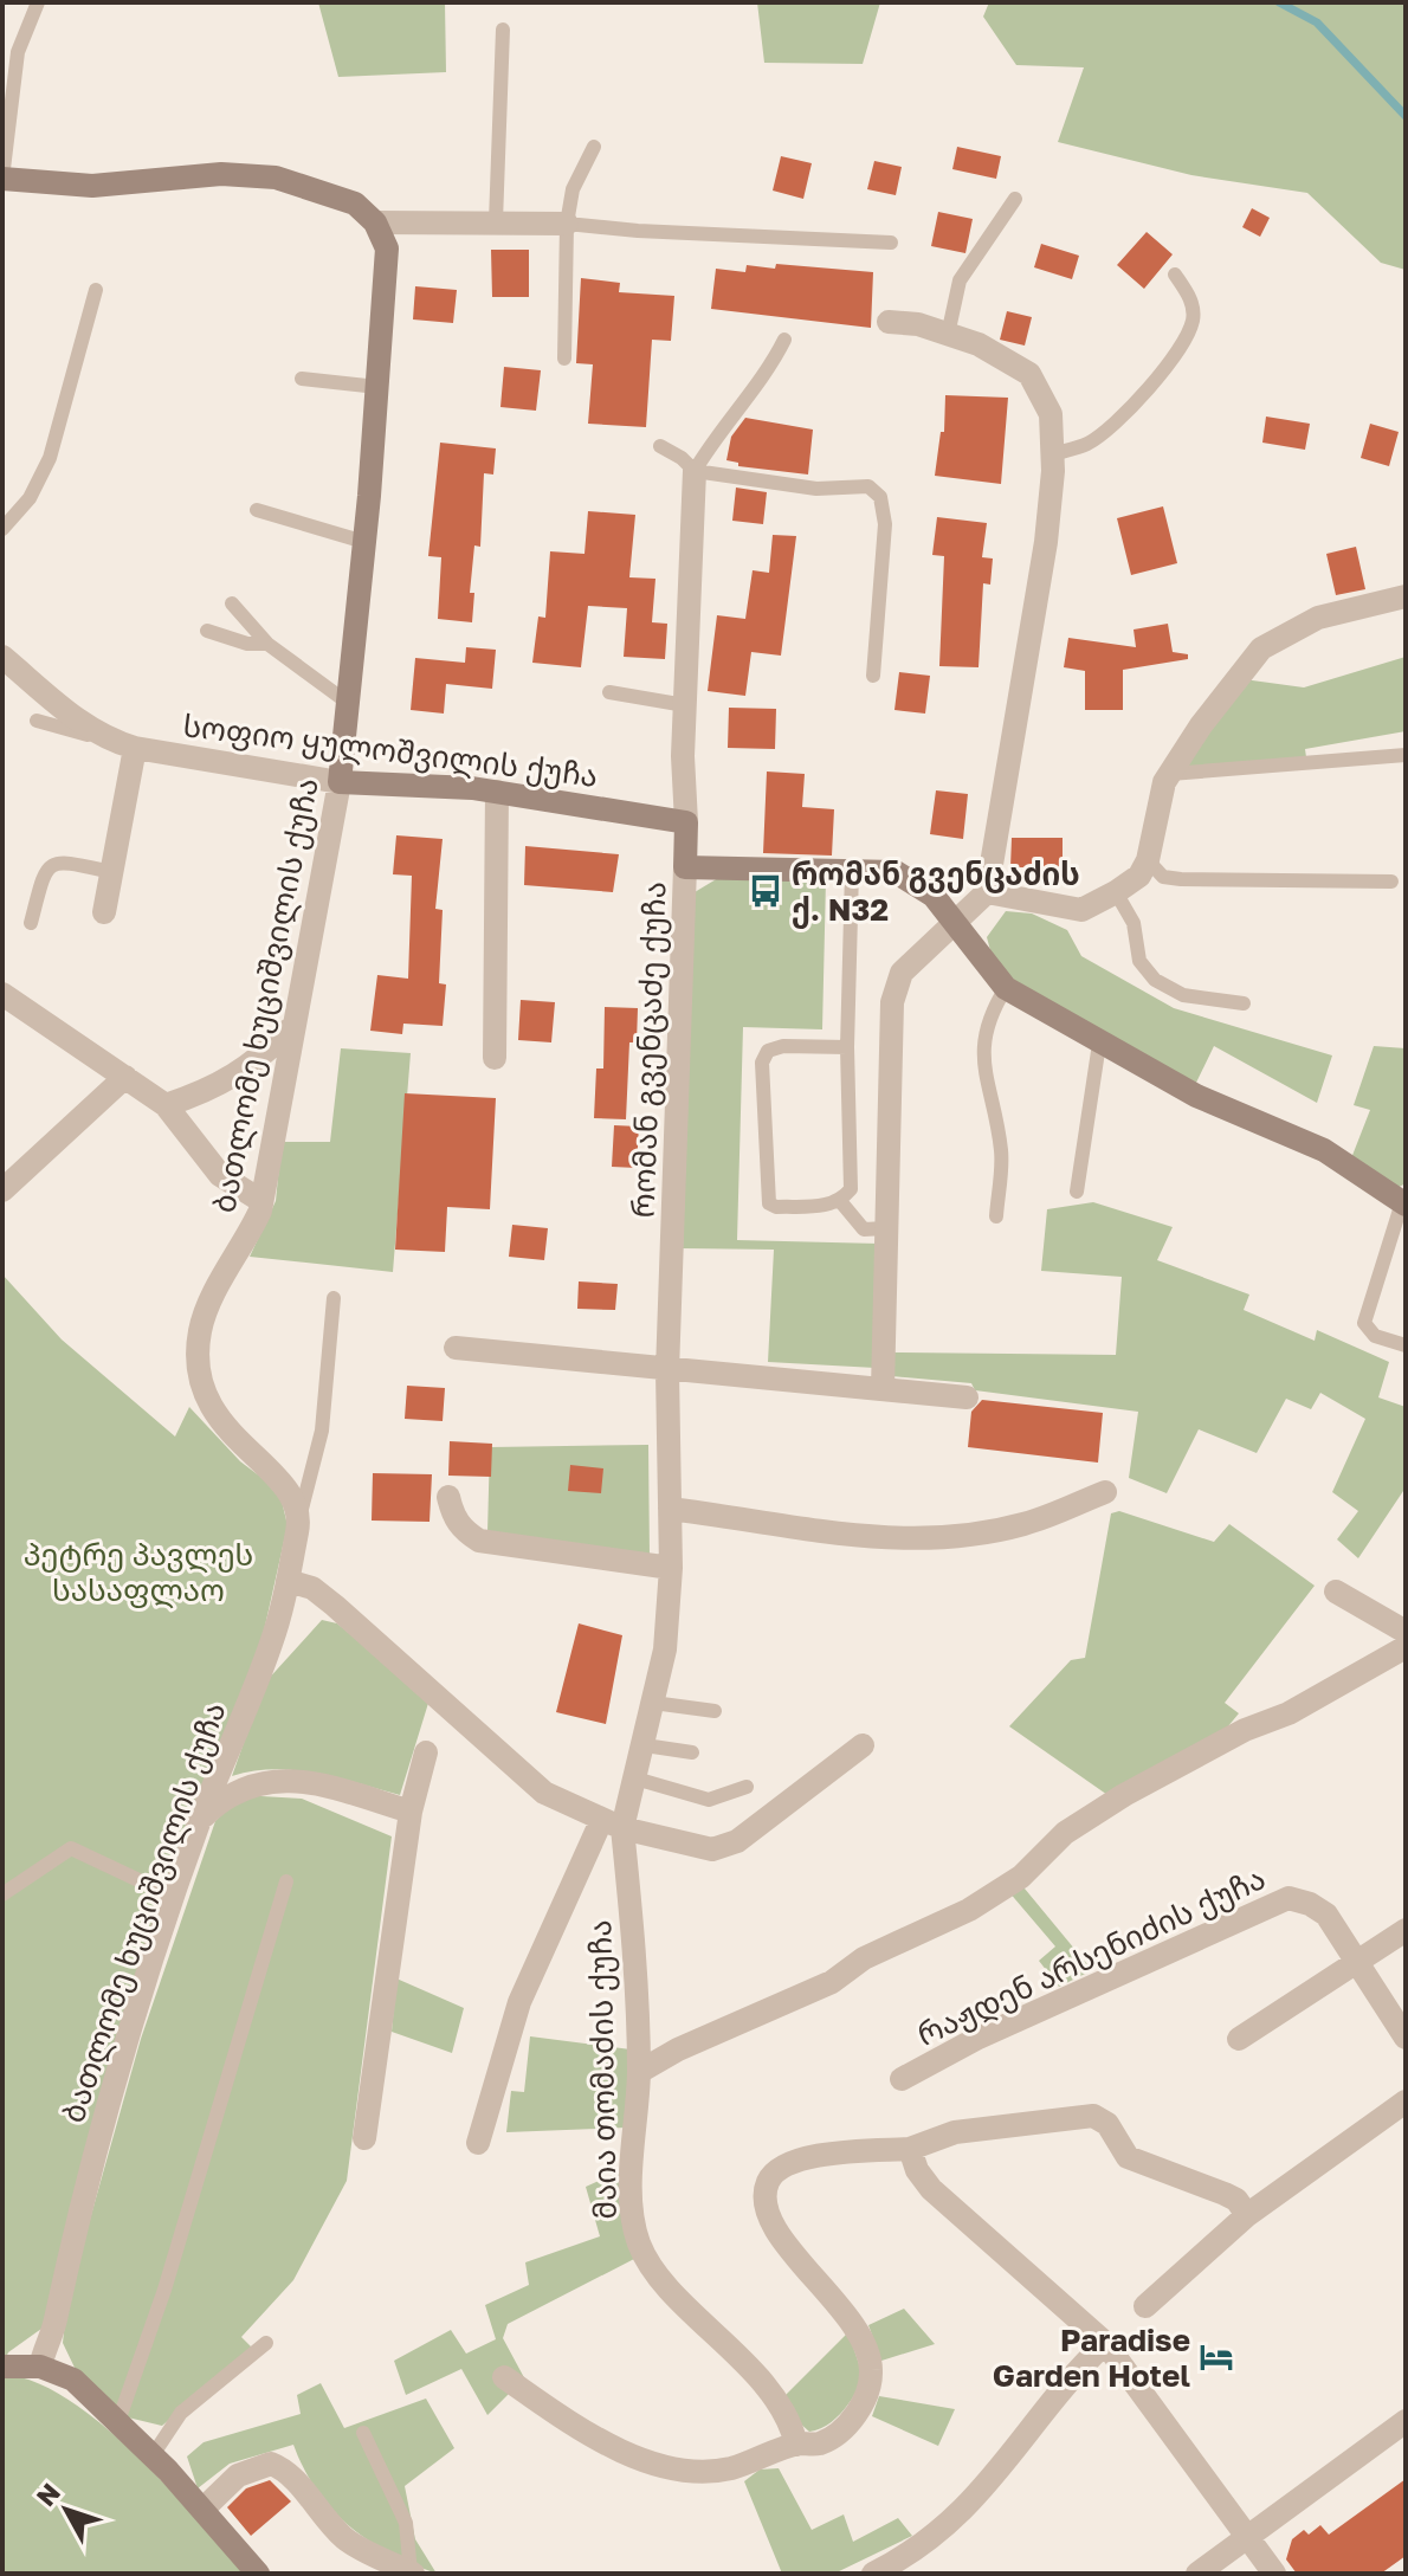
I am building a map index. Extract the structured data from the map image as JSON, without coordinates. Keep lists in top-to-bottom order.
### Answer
{
  "streets": {
    "street": [
      "სოფიო ყულოშვილის ქუჩა",
      "ბათლომე ხუციშვილის ქუჩა",
      "რომან გვენცაძე ქუჩა",
      "რაჟდენ არსენიძის ქუჩა",
      "მაია თომაძის ქუჩა"
    ]
  },
  "crossings": [
    ["სოფიო ყულოშვილის ქუჩა", "ბათლომე ხუციშვილის ქუჩა"],
    ["რომან გვენცაძე ქუჩა", "მაია თომაძის ქუჩა"]
  ],
  "parks": ["პეტრე პავლეს სასაფლაო"],
  "places": {
    "bus stop": ["რომან გვენცაძის ქ. N32"],
    "hotel": ["Paradise Garden Hotel"]
  },
  "north": "top left"
}
